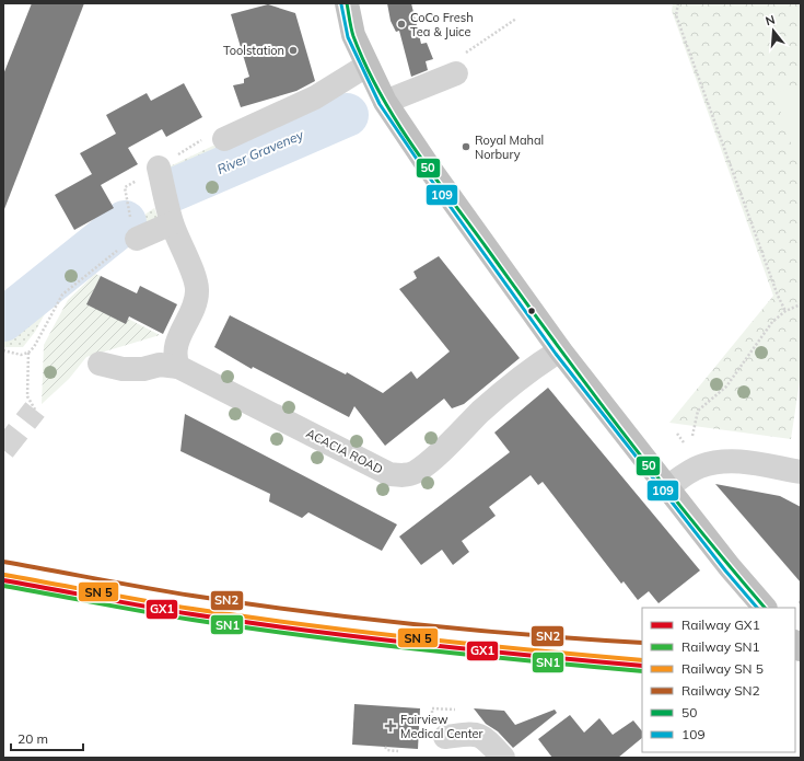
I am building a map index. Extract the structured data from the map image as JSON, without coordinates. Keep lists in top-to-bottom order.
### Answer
{
  "streets": {
    "street": ["ACACIA ROAD"]
  },
  "water": ["River Graveney"],
  "places": {
    "other": ["CoCo Fresh Tea & Juice", "Toolstation", "Royal Mahal Norbury"],
    "health": ["Fairview Medical Center"]
  },
  "lines": [
    "transit line 50",
    "transit line 109",
    "rail line SN2",
    "rail line GX1",
    "rail line SN1"
  ],
  "legend": [
    "Railway GX1",
    "Railway SN1",
    "Railway SN 5",
    "Railway SN2",
    "50",
    "109"
  ],
  "scale_bar": "20 m",
  "north": "top"
}
